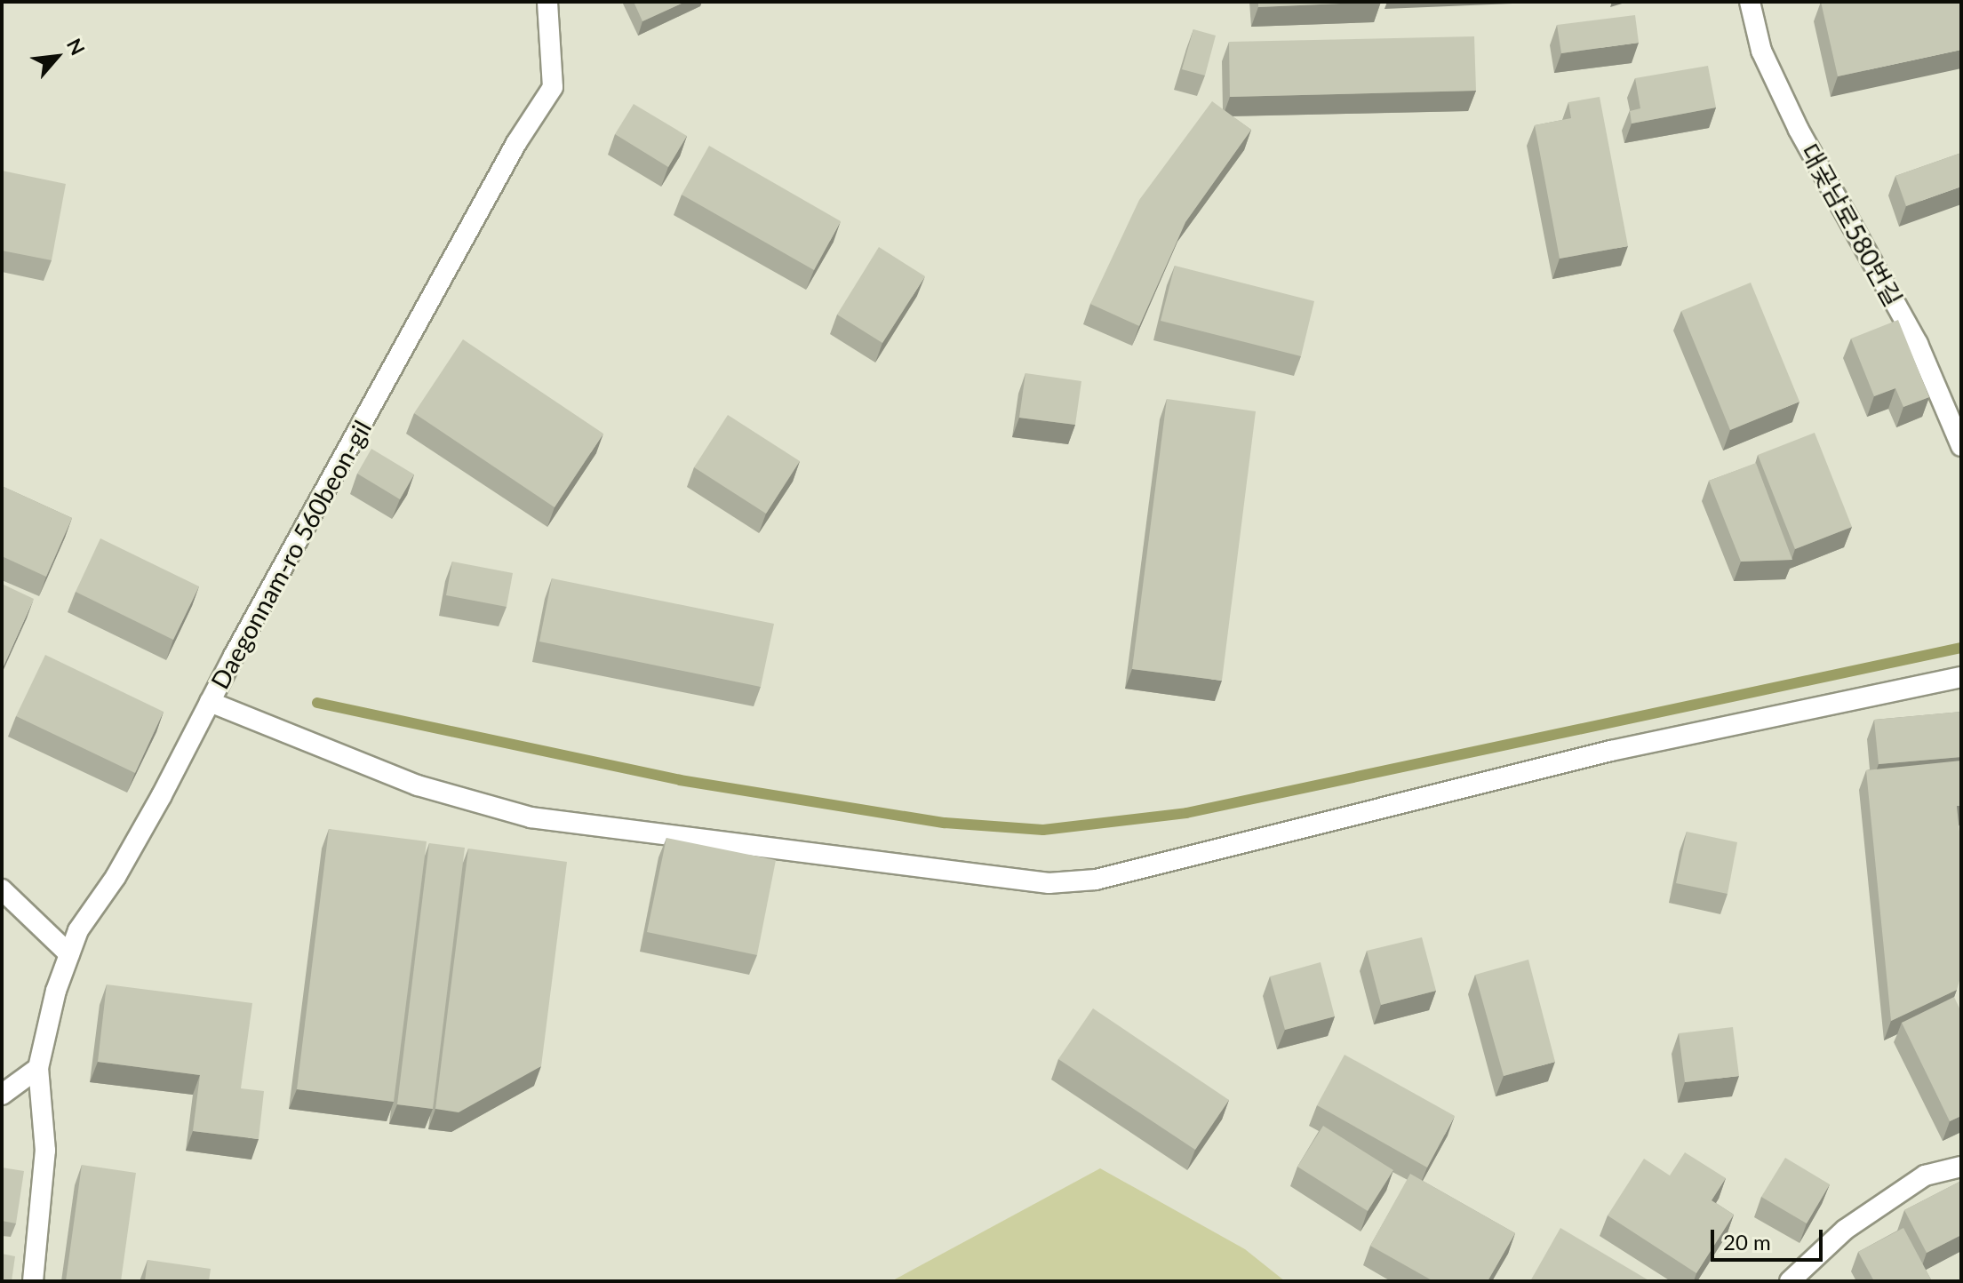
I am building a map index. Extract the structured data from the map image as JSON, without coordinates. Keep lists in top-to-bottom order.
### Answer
{
  "streets": {
    "lane": ["대곶남로580번길", "Daegonnam-ro 560beon-gil"]
  },
  "scale_bar": "20 m",
  "north": "top right"
}
